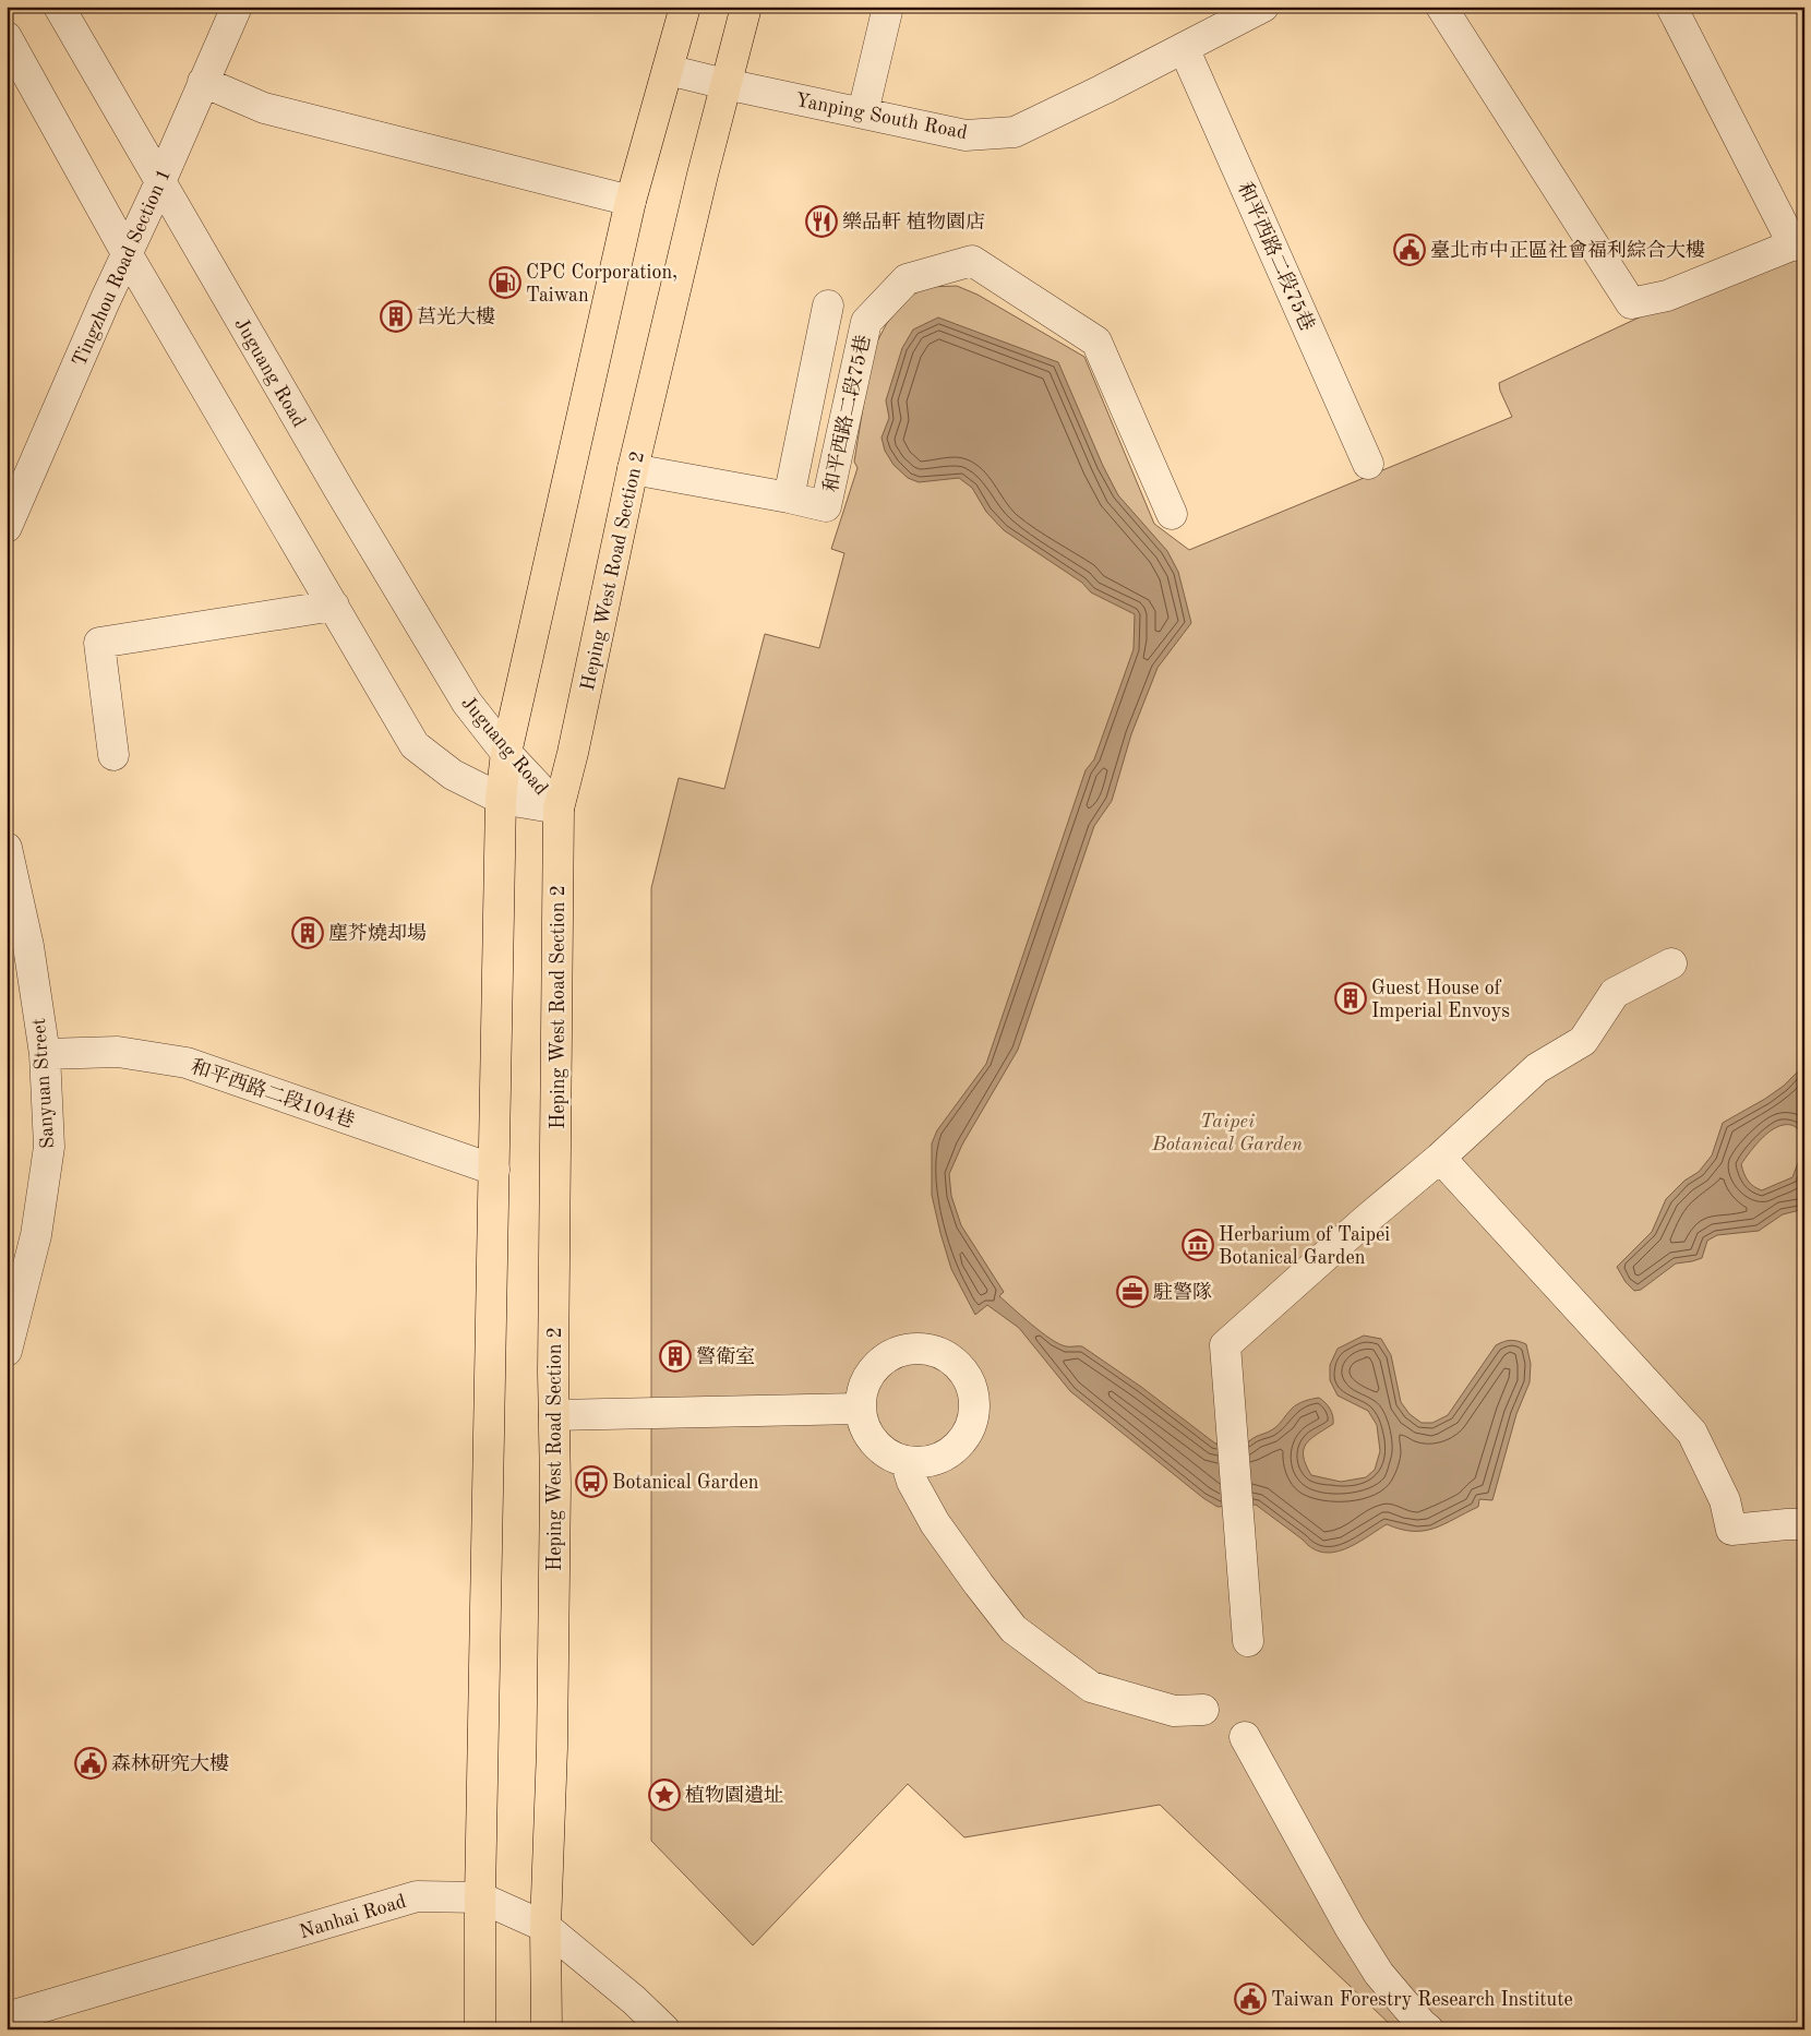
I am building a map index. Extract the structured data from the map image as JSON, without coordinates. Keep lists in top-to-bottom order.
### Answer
{
  "streets": {
    "main road": ["Heping West Road Section 2"],
    "street": [
      "Yanping South Road",
      "和平西路二段75巷",
      "Tingzhou Road Section 1",
      "Juguang Road",
      "Sanyuan Street",
      "和平西路二段104巷",
      "Nanhai Road"
    ]
  },
  "crossings": [
    ["Yanping South Road", "和平西路二段75巷"],
    ["Yanping South Road", "Heping West Road Section 2"],
    ["和平西路二段75巷", "Heping West Road Section 2"],
    ["Tingzhou Road Section 1", "Juguang Road"],
    ["Juguang Road", "Heping West Road Section 2"],
    ["Heping West Road Section 2", "Nanhai Road"],
    ["Sanyuan Street", "和平西路二段104巷"]
  ],
  "parks": ["Taipei Botanical Garden"],
  "places": {
    "restaurant": ["樂品軒 植物園店"],
    "public building": ["臺北市中正區社會福利綜合大樓", "森林研究大樓", "Taiwan Forestry Research Institute"],
    "fuel station": ["CPC Corporation, Taiwan"],
    "building": [
      "莒光大樓",
      "塵芥燒却場",
      "Guest House of Imperial Envoys",
      "警衛室"
    ],
    "museum": ["Herbarium of Taipei Botanical Garden"],
    "office": ["駐警隊"],
    "bus stop": ["Botanical Garden"],
    "place": ["植物園遺址"]
  }
}
